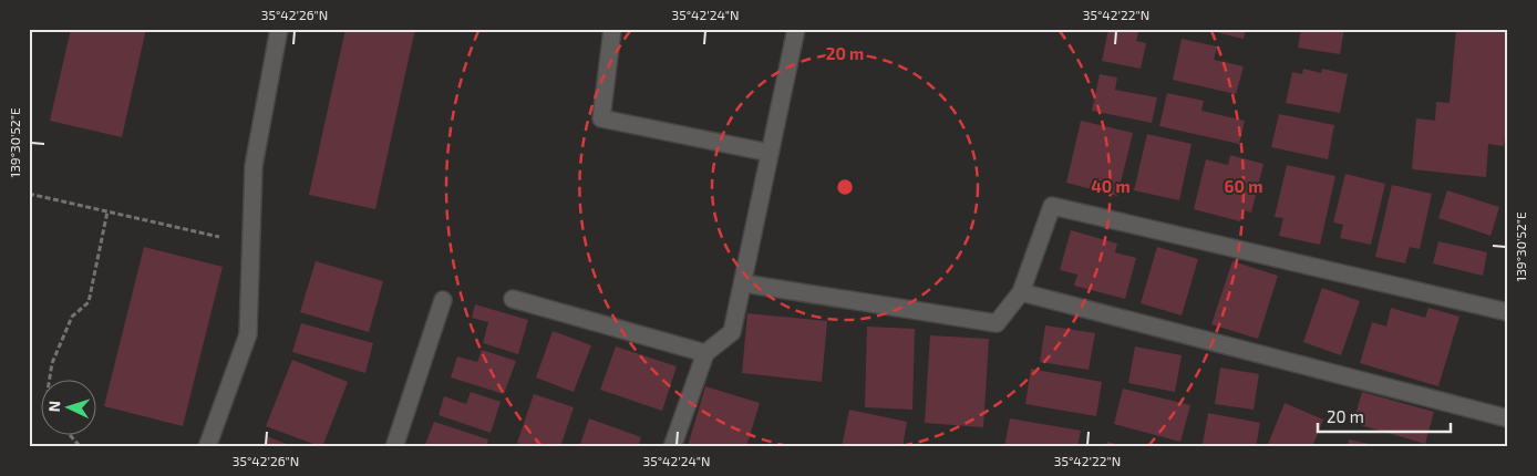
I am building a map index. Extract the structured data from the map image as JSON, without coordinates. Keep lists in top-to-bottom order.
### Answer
{
  "scale_bar": "20 m",
  "north": "left",
  "coordinates": [
    "35°42'26\"N",
    "35°42'24\"N",
    "35°42'22\"N",
    "139°30'52\"E"
  ],
  "rings": ["20 m", "40 m", "60 m"]
}
